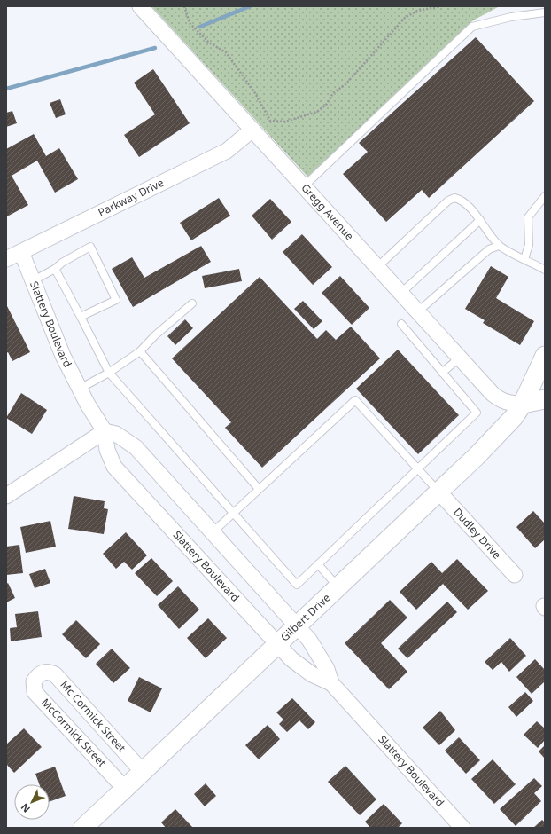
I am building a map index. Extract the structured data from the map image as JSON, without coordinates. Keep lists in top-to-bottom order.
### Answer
{
  "streets": {
    "street": [
      "Parkway Drive",
      "Gregg Avenue",
      "Slattery Boulevard",
      "Dudley Drive",
      "Gilbert Drive",
      "Mc Cormick Street",
      "McCormick Street"
    ]
  },
  "crossings": [
    ["Parkway Drive", "Gregg Avenue"],
    ["Parkway Drive", "Slattery Boulevard"],
    ["Gregg Avenue", "Gilbert Drive"],
    ["Slattery Boulevard", "Gilbert Drive"],
    ["Dudley Drive", "Gilbert Drive"],
    ["Gilbert Drive", "Mc Cormick Street"],
    ["Gilbert Drive", "McCormick Street"],
    ["Mc Cormick Street", "McCormick Street"]
  ],
  "north": "bottom left"
}
